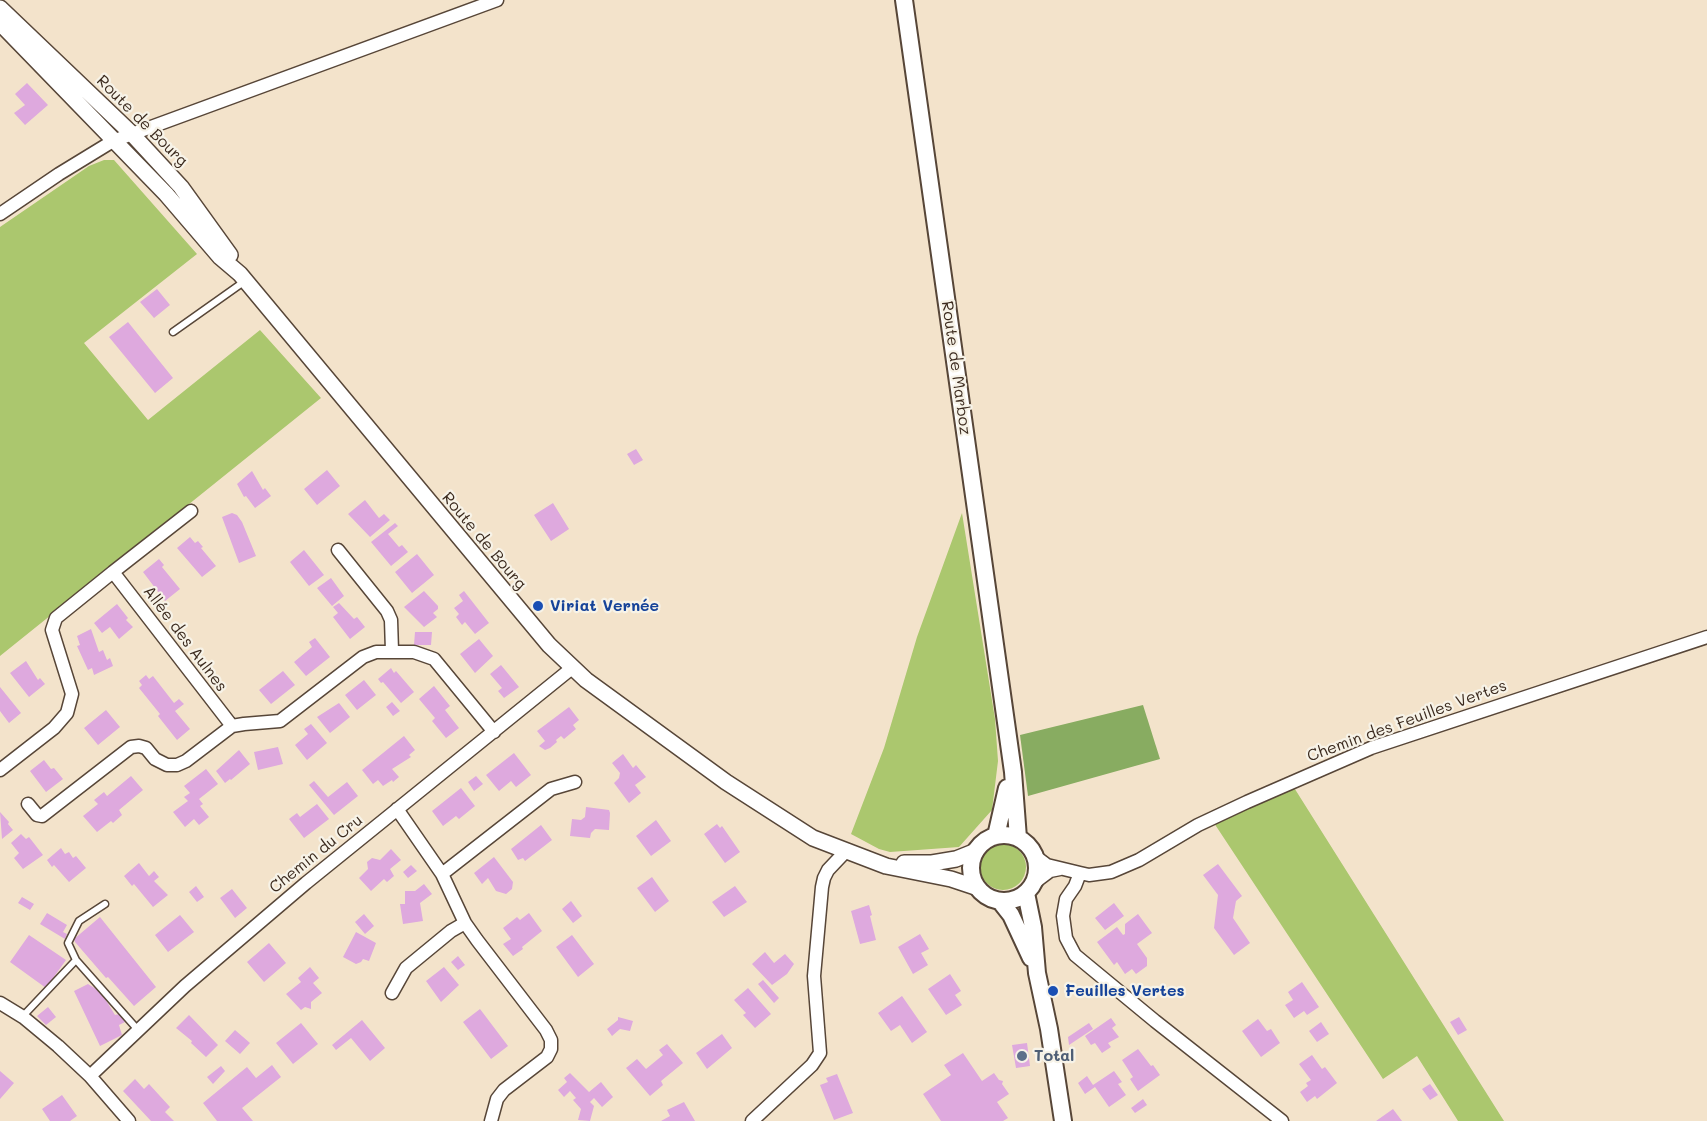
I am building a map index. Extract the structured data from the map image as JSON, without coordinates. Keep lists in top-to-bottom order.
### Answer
{
  "streets": {
    "main road": ["Route de Marboz"],
    "street": [
      "Route de Bourg",
      "Allée des Aulnes",
      "Chemin des Feuilles Vertes",
      "Chemin du Cru"
    ]
  },
  "crossings": [
    ["Route de Bourg", "Route de Marboz"],
    ["Route de Bourg", "Chemin des Feuilles Vertes"],
    ["Route de Bourg", "Chemin du Cru"],
    ["Route de Marboz", "Chemin des Feuilles Vertes"]
  ],
  "places": ["Viriat Vernée", "Feuilles Vertes", "Total"]
}
